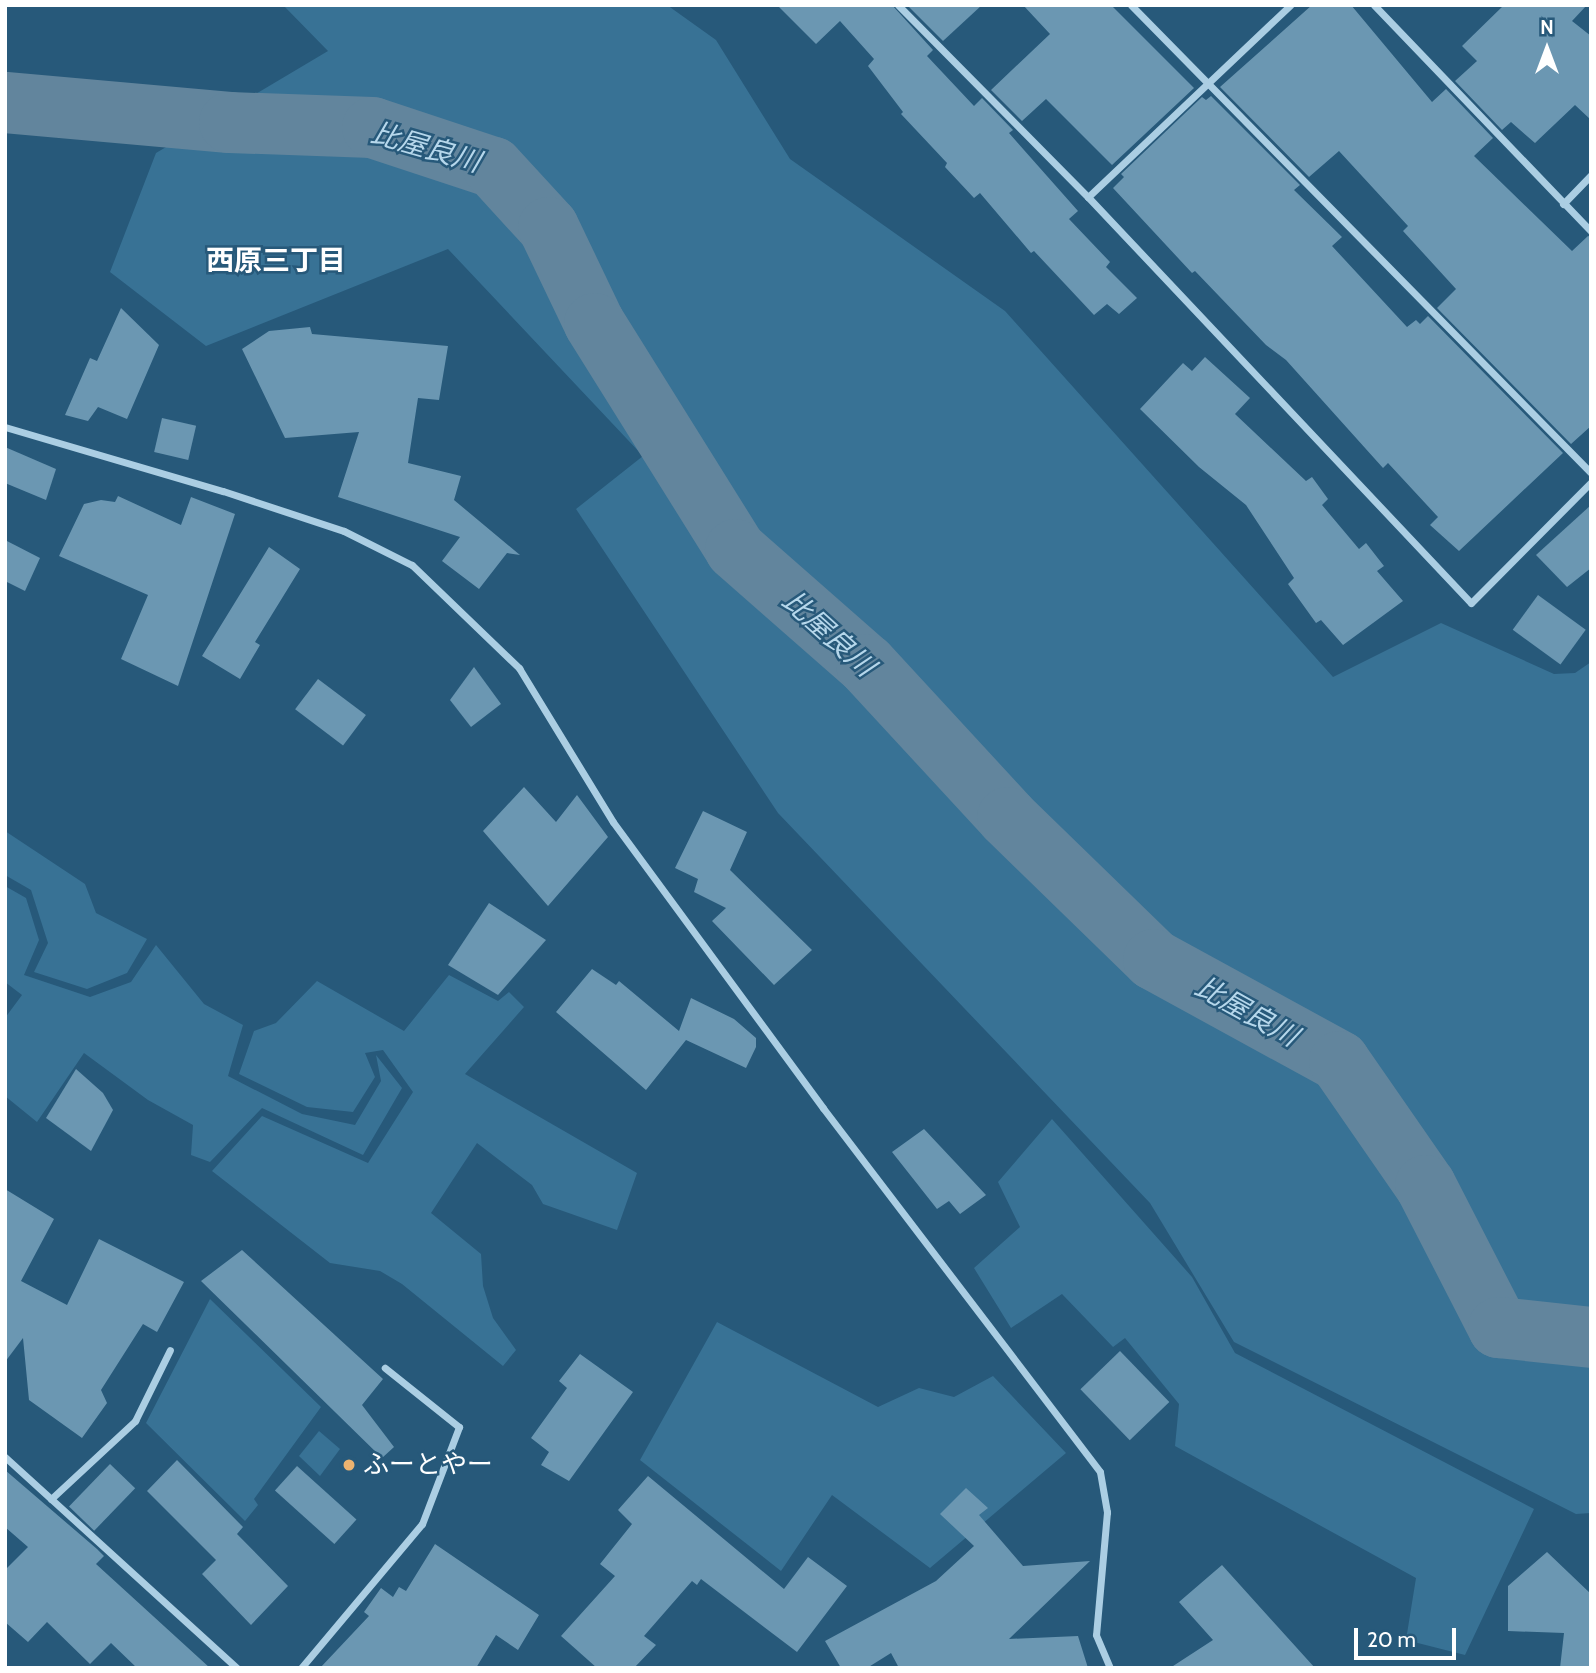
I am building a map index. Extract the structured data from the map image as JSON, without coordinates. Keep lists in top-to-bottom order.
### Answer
{
  "districts": ["西原三丁目"],
  "water": ["比屋良川"],
  "places": ["ふーとやー"],
  "scale_bar": "20 m",
  "north": "top"
}
